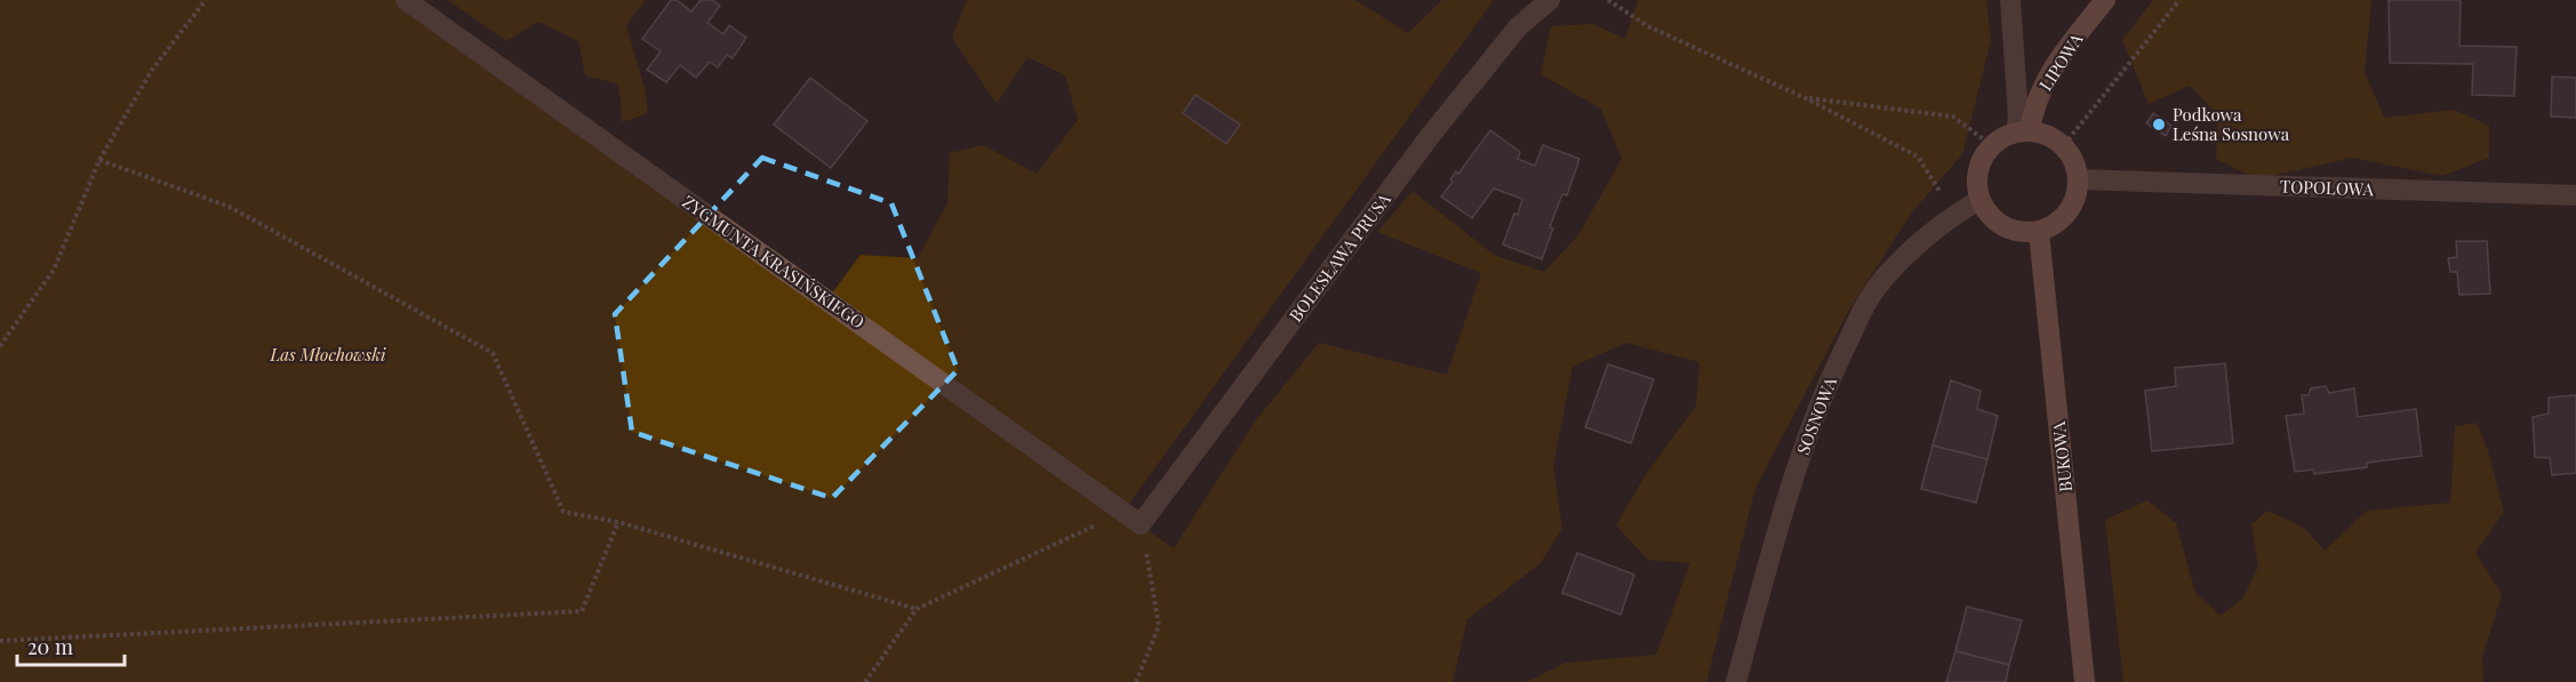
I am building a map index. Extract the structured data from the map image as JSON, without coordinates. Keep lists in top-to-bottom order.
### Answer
{
  "streets": {
    "street": [
      "LIPOWA",
      "TOPOLOWA",
      "BOLESŁAWA PRUSA",
      "ZYGMUNTA KRASIŃSKIEGO",
      "SOSNOWA",
      "BUKOWA"
    ]
  },
  "crossings": [
    ["LIPOWA", "TOPOLOWA"],
    ["LIPOWA", "SOSNOWA"],
    ["LIPOWA", "BUKOWA"],
    ["TOPOLOWA", "SOSNOWA"],
    ["TOPOLOWA", "BUKOWA"],
    ["BOLESŁAWA PRUSA", "ZYGMUNTA KRASIŃSKIEGO"],
    ["SOSNOWA", "BUKOWA"]
  ],
  "parks": ["Las Młochowski"],
  "places": ["Podkowa Leśna Sosnowa"],
  "scale_bar": "20 m"
}
